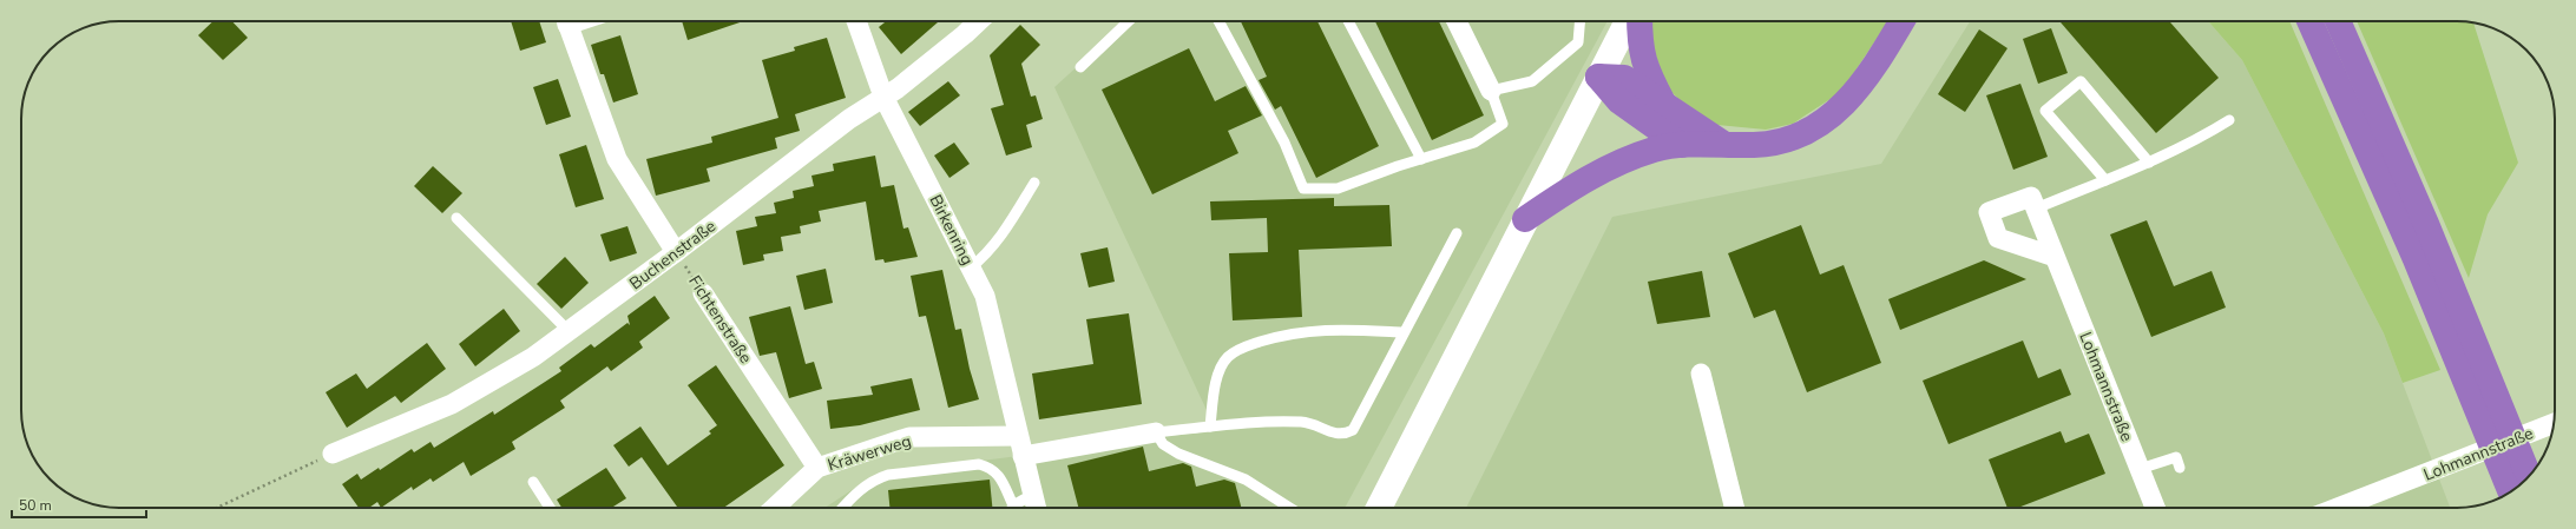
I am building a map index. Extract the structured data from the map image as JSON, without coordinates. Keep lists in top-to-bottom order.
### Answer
{
  "streets": {
    "street": [
      "Birkenring",
      "Buchenstraße",
      "Fichtenstraße",
      "Lohmannstraße",
      "Kräwerweg"
    ]
  },
  "crossings": [
    ["Birkenring", "Buchenstraße"],
    ["Birkenring", "Kräwerweg"],
    ["Buchenstraße", "Fichtenstraße"],
    ["Fichtenstraße", "Kräwerweg"]
  ],
  "scale_bar": "50 m"
}
